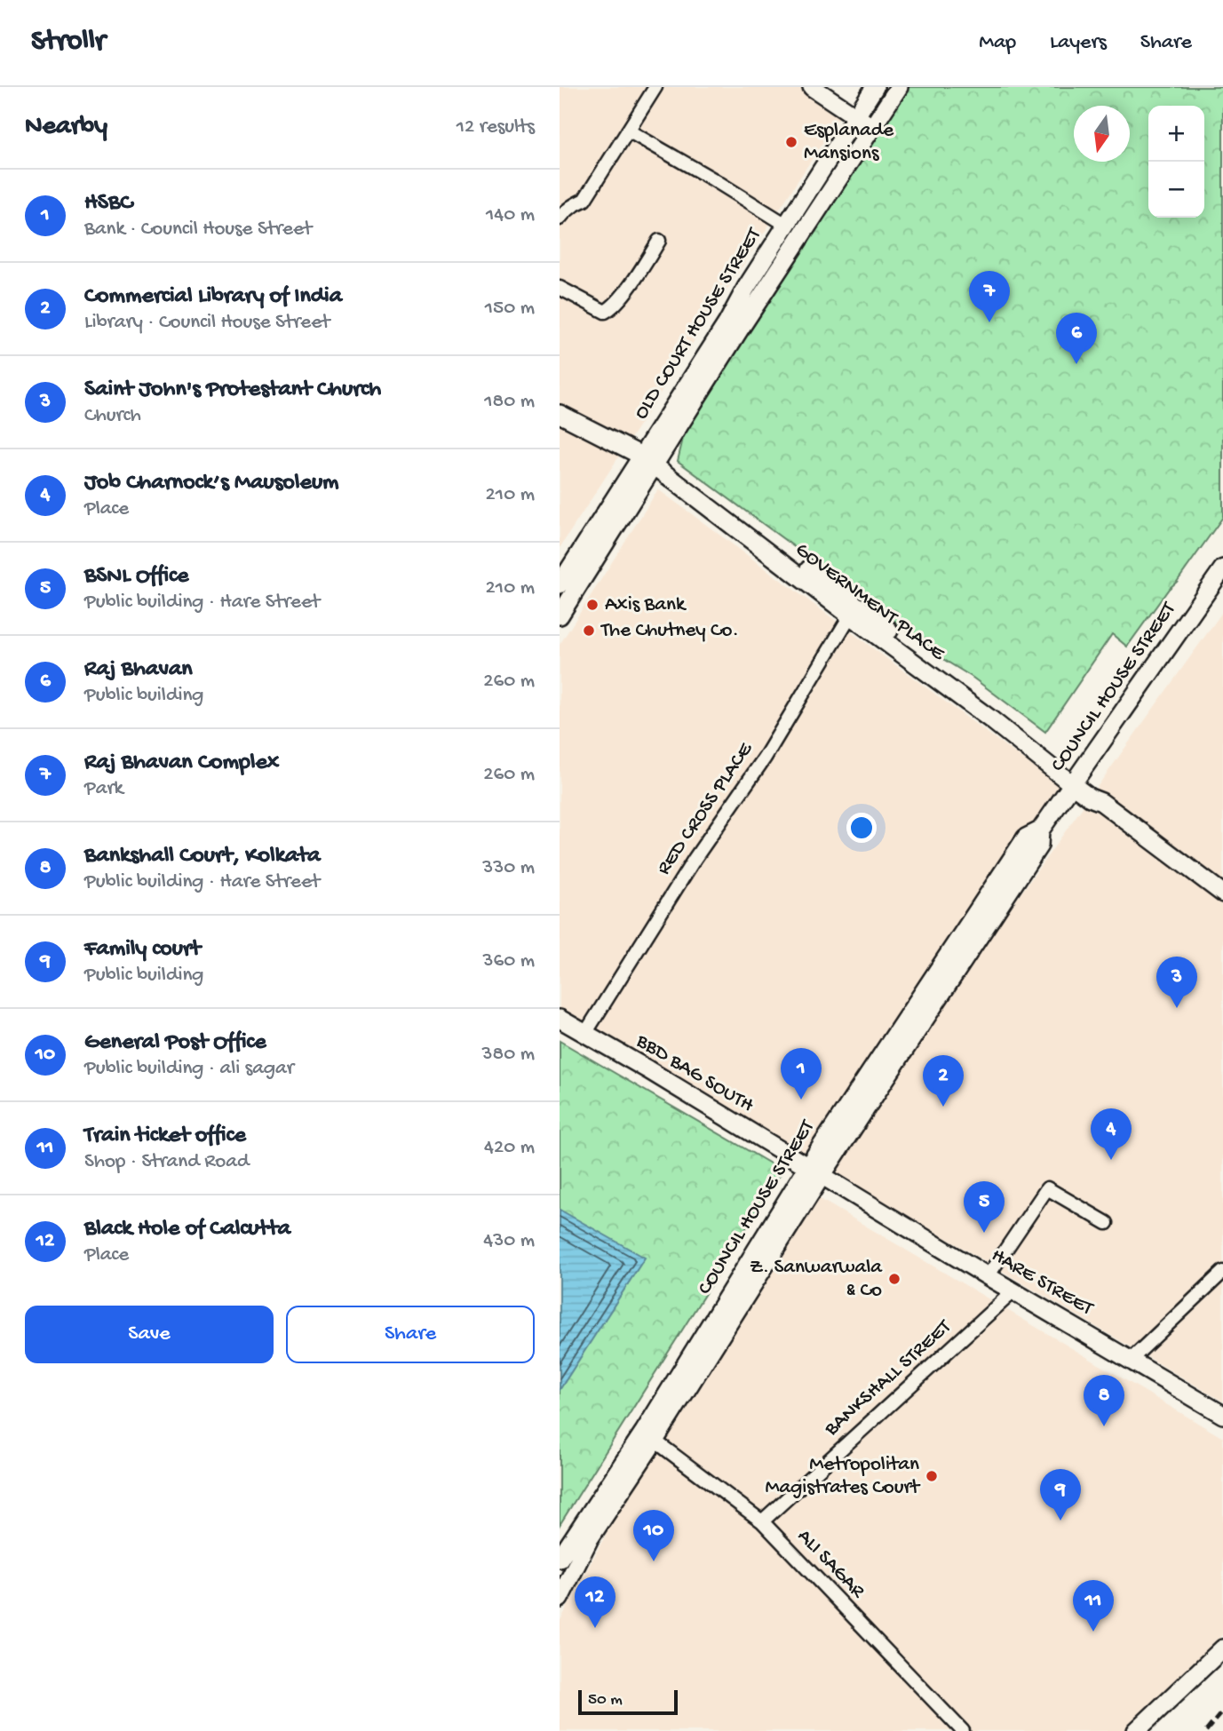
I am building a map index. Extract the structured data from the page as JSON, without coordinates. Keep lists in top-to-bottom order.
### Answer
{
  "streets": {
    "main road": [
      "OLD COURT HOUSE STREET",
      "GOVERNMENT PLACE",
      "COUNCIL HOUSE STREET",
      "BBD BAG SOUTH",
      "HARE STREET"
    ],
    "street": ["RED CROSS PLACE", "BANKSHALL STREET", "ALI SAGAR"]
  },
  "crossings": [
    ["OLD COURT HOUSE STREET", "GOVERNMENT PLACE"],
    ["GOVERNMENT PLACE", "COUNCIL HOUSE STREET"],
    ["GOVERNMENT PLACE", "RED CROSS PLACE"],
    ["COUNCIL HOUSE STREET", "BBD BAG SOUTH"],
    ["COUNCIL HOUSE STREET", "HARE STREET"],
    ["COUNCIL HOUSE STREET", "ALI SAGAR"],
    ["RED CROSS PLACE", "BBD BAG SOUTH"],
    ["BBD BAG SOUTH", "HARE STREET"],
    ["HARE STREET", "BANKSHALL STREET"],
    ["BANKSHALL STREET", "ALI SAGAR"]
  ],
  "places": [
    "Esplanade Mansions",
    "Axis Bank",
    "The Chutney Co.",
    "Z. Sanwarwala & Co",
    "Metropolitan Magistrates Court"
  ],
  "scale_bar": "50 m",
  "north": "bottom",
  "page": {
    "header": "Strollr",
    "nav": ["Map", "Layers", "Share"],
    "heading": ["Nearby", "12 results"],
    "map_buttons": ["+", "−"],
    "list": [
      {
        "mark": "1",
        "name": "HSBC",
        "note": "Bank · Council House Street",
        "value": "140 m"
      },
      {
        "mark": "2",
        "name": "Commercial Library of India",
        "note": "Library · Council House Street",
        "value": "150 m"
      },
      {
        "mark": "3",
        "name": "Saint John's Protestant Church",
        "note": "Church",
        "value": "180 m"
      },
      {
        "mark": "4",
        "name": "Job Charnock’s Mausoleum",
        "note": "Place",
        "value": "210 m"
      },
      {
        "mark": "5",
        "name": "BSNL Office",
        "note": "Public building · Hare Street",
        "value": "210 m"
      },
      {
        "mark": "6",
        "name": "Raj Bhavan",
        "note": "Public building",
        "value": "260 m"
      },
      {
        "mark": "7",
        "name": "Raj Bhavan Complex",
        "note": "Park",
        "value": "260 m"
      },
      {
        "mark": "8",
        "name": "Bankshall Court, Kolkata",
        "note": "Public building · Hare Street",
        "value": "330 m"
      },
      {
        "mark": "9",
        "name": "Family court",
        "note": "Public building",
        "value": "360 m"
      },
      {
        "mark": "10",
        "name": "General Post Office",
        "note": "Public building · ali sagar",
        "value": "380 m"
      },
      {
        "mark": "11",
        "name": "Train ticket office",
        "note": "Shop · Strand Road",
        "value": "420 m"
      },
      {
        "mark": "12",
        "name": "Black Hole of Calcutta",
        "note": "Place",
        "value": "430 m"
      }
    ],
    "pins": [
      "7",
      "6",
      "3",
      "1",
      "2",
      "4",
      "5",
      "8",
      "9",
      "10",
      "12",
      "11"
    ],
    "buttons": ["Save", "Share"],
    "scale": "50 m"
  }
}
